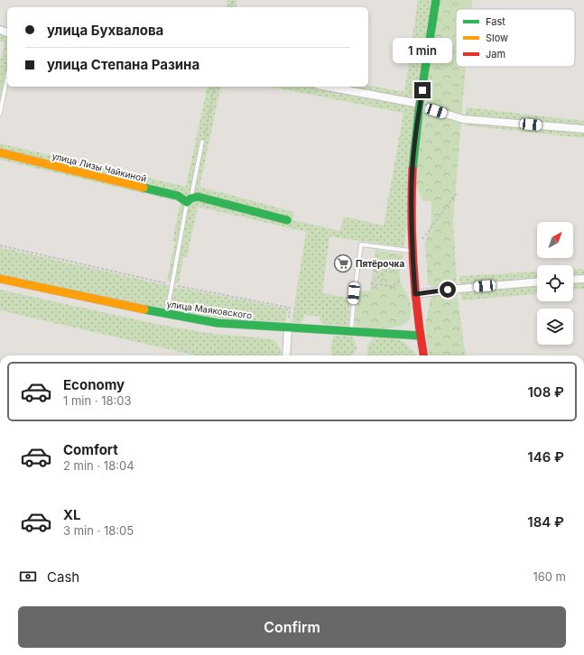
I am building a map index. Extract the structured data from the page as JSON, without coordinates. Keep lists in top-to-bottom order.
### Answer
{
  "streets": {
    "main road": ["улица Лизы Чайкиной", "улица Маяковского"]
  },
  "places": {
    "supermarket": ["Пятёрочка"]
  },
  "legend": ["Fast", "Slow", "Jam"],
  "north": "top right",
  "page": {
    "banner": ["улица Бухвалова", "улица Степана Разина"],
    "bubble": "1 min",
    "list": [
      {
        "name": "Economy",
        "note": "1 min · 18:03",
        "value": "108 ₽"
      },
      {
        "name": "Comfort",
        "note": "2 min · 18:04",
        "value": "146 ₽"
      },
      {
        "name": "XL",
        "note": "3 min · 18:05",
        "value": "184 ₽"
      }
    ],
    "pay": ["Cash", "160 m"],
    "buttons": "Confirm"
  }
}
